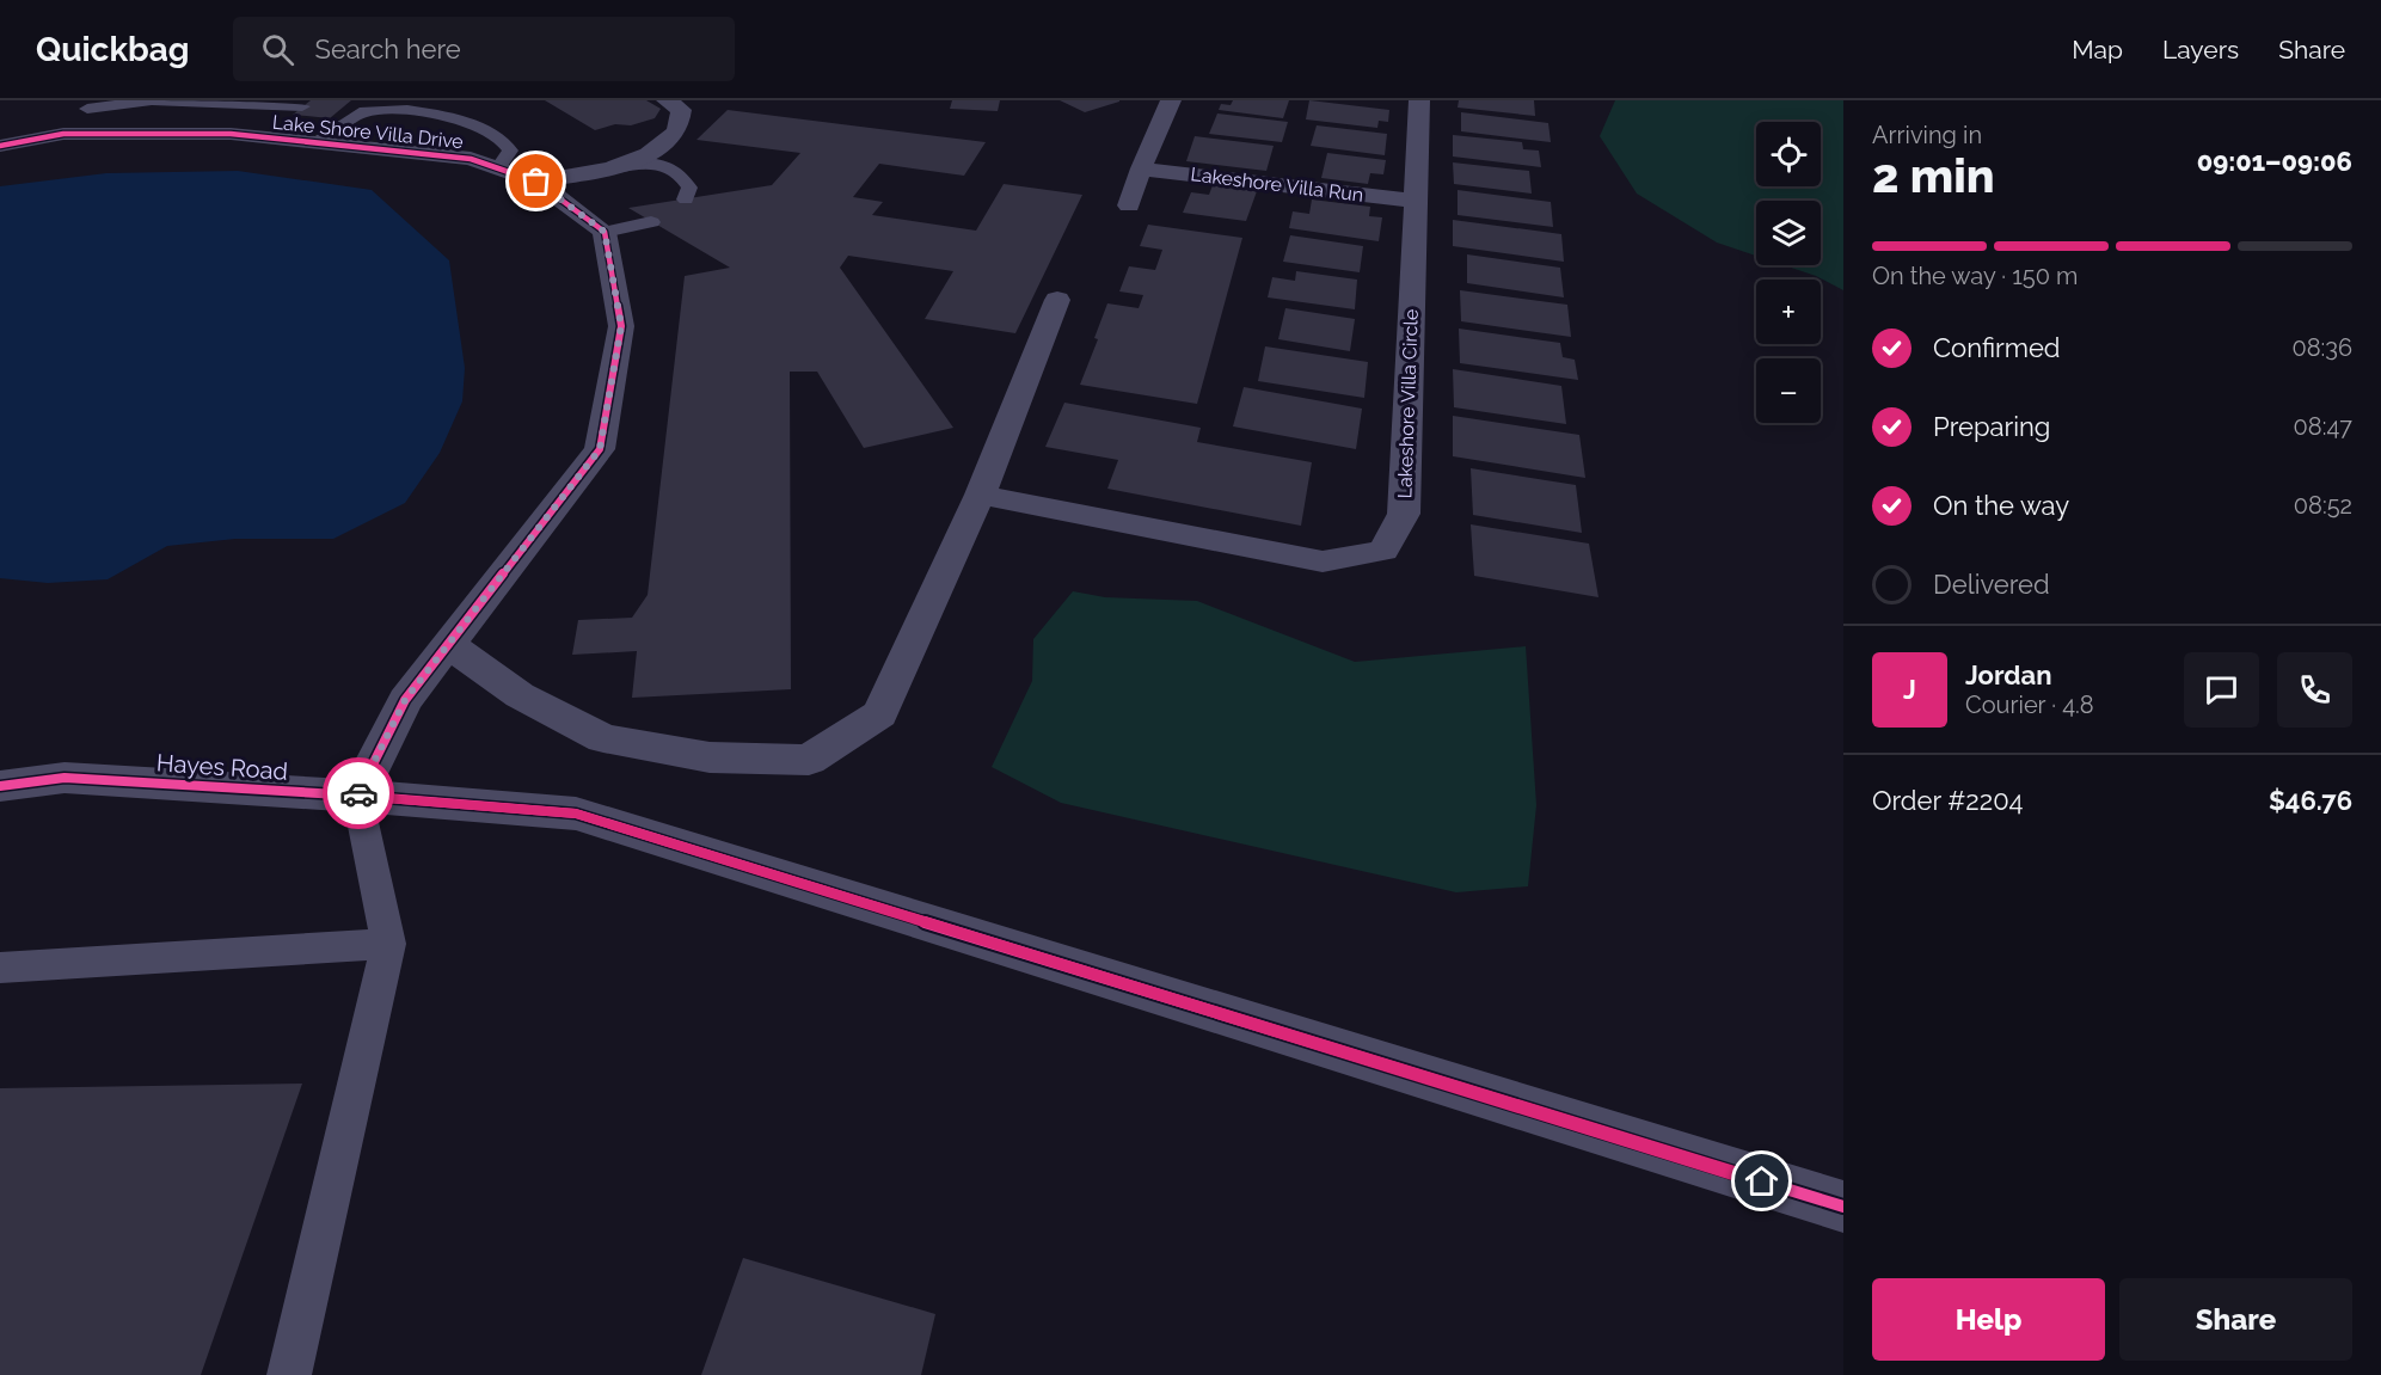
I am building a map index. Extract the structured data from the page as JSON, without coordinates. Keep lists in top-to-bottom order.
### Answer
{
  "streets": {
    "street": [
      "Lake Shore Villa Drive",
      "Lakeshore Villa Run",
      "Lakeshore Villa Circle",
      "Hayes Road"
    ]
  },
  "crossings": [
    ["Lakeshore Villa Run", "Lakeshore Villa Circle"]
  ],
  "page": {
    "header": "Quickbag",
    "search": "Search here",
    "nav": ["Map", "Layers", "Share"],
    "heading": ["2 min", "Arriving in", "09:01–09:06"],
    "panel": [
      "Jordan",
      "Courier · 4.8",
      "Order #2204",
      "$46.76"
    ],
    "map_buttons": ["+", "−"],
    "bar": "On the way · 150 m",
    "list": [
      ["Confirmed", "08:36"],
      ["Preparing", "08:47"],
      ["On the way", "08:52"],
      "Delivered"
    ],
    "round": "J",
    "buttons": ["Help", "Share"]
  }
}
